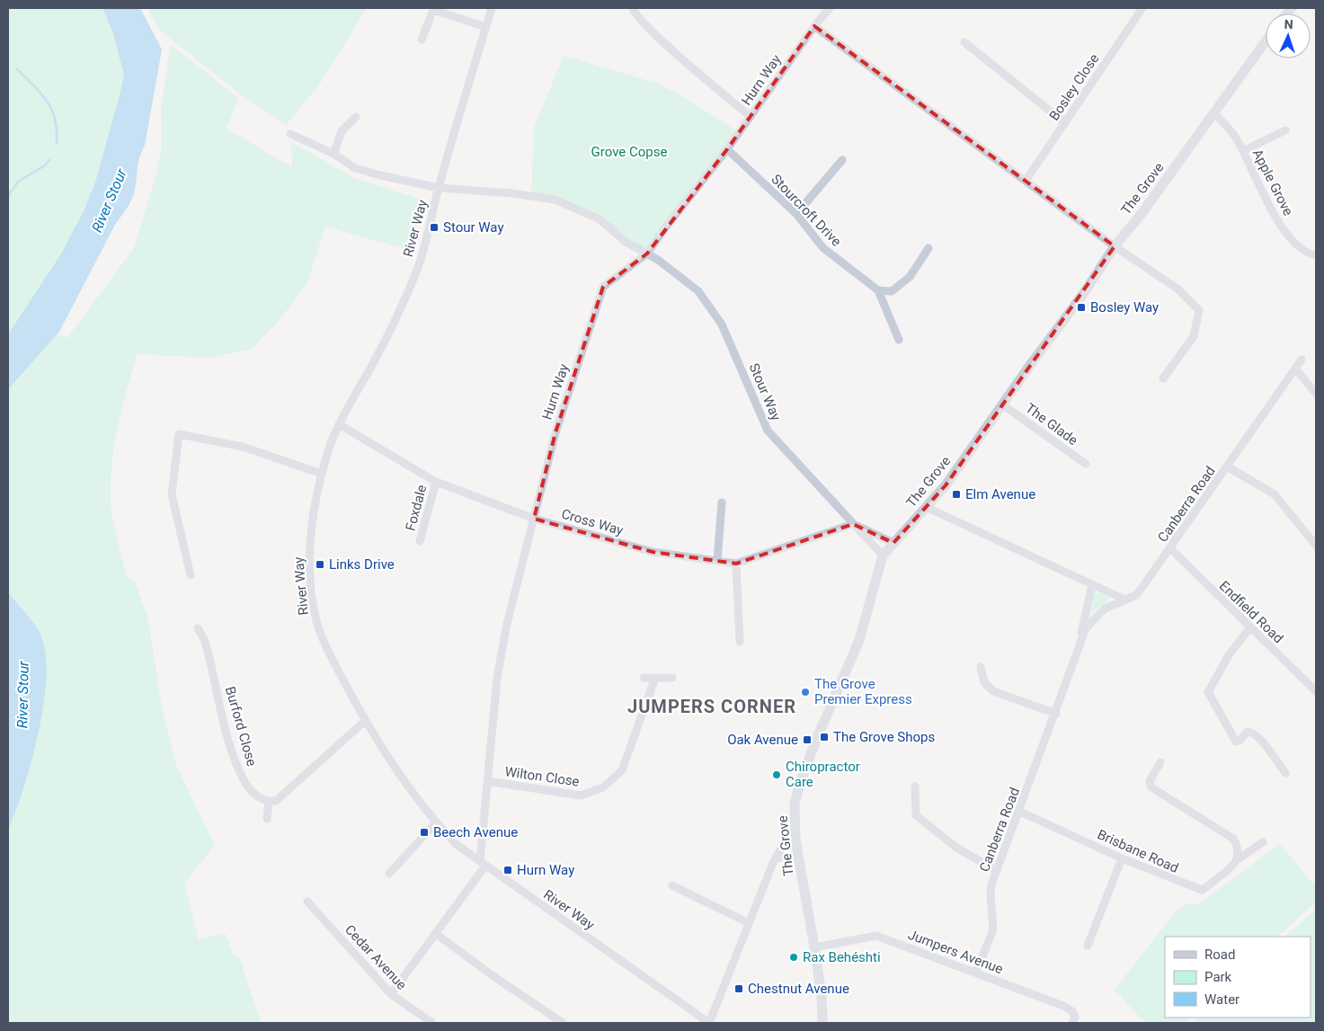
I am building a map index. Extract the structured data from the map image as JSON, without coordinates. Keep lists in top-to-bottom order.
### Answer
{
  "streets": {
    "street": [
      "Hurn Way",
      "Bosley Close",
      "Apple Grove",
      "The Grove",
      "Stourcroft Drive",
      "River Way",
      "Stour Way",
      "The Glade",
      "Canberra Road",
      "Foxdale",
      "Cross Way",
      "Endfield Road",
      "Burford Close",
      "Wilton Close",
      "Brisbane Road",
      "Jumpers Avenue",
      "Cedar Avenue"
    ]
  },
  "crossings": [
    ["Hurn Way", "Stourcroft Drive"],
    ["Hurn Way", "River Way"],
    ["Hurn Way", "Stour Way"],
    ["Hurn Way", "Cross Way"],
    ["Hurn Way", "Wilton Close"],
    ["Apple Grove", "The Grove"],
    ["The Grove", "Stour Way"],
    ["The Grove", "The Glade"],
    ["The Grove", "Jumpers Avenue"],
    ["River Way", "Stour Way"],
    ["River Way", "Cross Way"],
    ["Stour Way", "Cross Way"],
    ["Canberra Road", "Endfield Road"],
    ["Canberra Road", "Brisbane Road"],
    ["Canberra Road", "Jumpers Avenue"],
    ["Foxdale", "Cross Way"]
  ],
  "districts": ["JUMPERS CORNER"],
  "water": ["River Stour"],
  "parks": ["Grove Copse"],
  "places": {
    "transit": [
      "Stour Way",
      "Bosley Way",
      "Elm Avenue",
      "Links Drive",
      "The Grove Shops",
      "Oak Avenue",
      "Beech Avenue",
      "Hurn Way",
      "Chestnut Avenue"
    ],
    "other": ["The Grove Premier Express", "Chiropractor Care", "Rax Behéshti"]
  },
  "legend": ["Road", "Park", "Water"],
  "north": "top"
}
